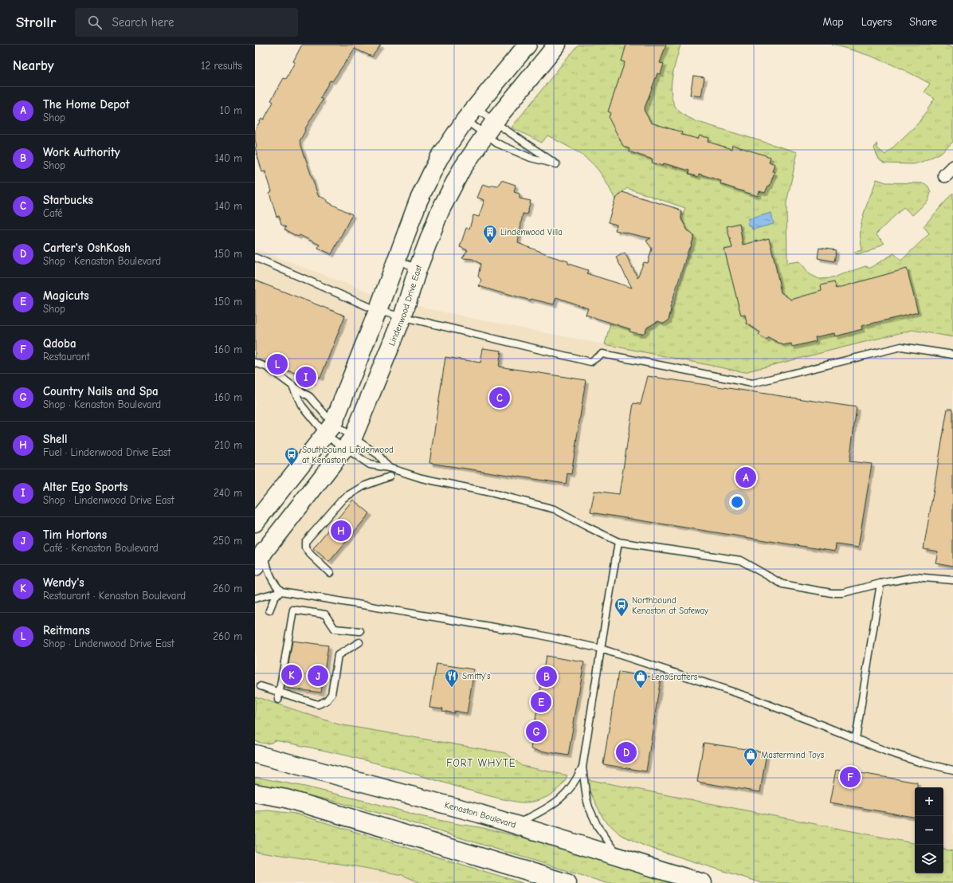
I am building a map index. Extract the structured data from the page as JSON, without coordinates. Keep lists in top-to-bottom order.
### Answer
{
  "streets": {
    "street": ["Lindenwood Drive East", "Kenaston Boulevard"]
  },
  "districts": ["FORT WHYTE"],
  "places": {
    "building": ["Lindenwood Villa"],
    "bus stop": ["Southbound Lindenwood at Kenaston", "Northbound Kenaston at Safeway"],
    "restaurant": ["Smitty's"],
    "shop": ["LensCrafters", "Mastermind Toys"]
  },
  "page": {
    "header": "Strollr",
    "search": "Search here",
    "nav": ["Map", "Layers", "Share"],
    "heading": ["Nearby", "12 results"],
    "list": [
      {
        "mark": "A",
        "name": "The Home Depot",
        "note": "Shop",
        "value": "10 m"
      },
      {
        "mark": "B",
        "name": "Work Authority",
        "note": "Shop",
        "value": "140 m"
      },
      {
        "mark": "C",
        "name": "Starbucks",
        "note": "Café",
        "value": "140 m"
      },
      {
        "mark": "D",
        "name": "Carter's OshKosh",
        "note": "Shop · Kenaston Boulevard",
        "value": "150 m"
      },
      {
        "mark": "E",
        "name": "Magicuts",
        "note": "Shop",
        "value": "150 m"
      },
      {
        "mark": "F",
        "name": "Qdoba",
        "note": "Restaurant",
        "value": "160 m"
      },
      {
        "mark": "G",
        "name": "Country Nails and Spa",
        "note": "Shop · Kenaston Boulevard",
        "value": "160 m"
      },
      {
        "mark": "H",
        "name": "Shell",
        "note": "Fuel · Lindenwood Drive East",
        "value": "210 m"
      },
      {
        "mark": "I",
        "name": "Alter Ego Sports",
        "note": "Shop · Lindenwood Drive East",
        "value": "240 m"
      },
      {
        "mark": "J",
        "name": "Tim Hortons",
        "note": "Café · Kenaston Boulevard",
        "value": "250 m"
      },
      {
        "mark": "K",
        "name": "Wendy's",
        "note": "Restaurant · Kenaston Boulevard",
        "value": "260 m"
      },
      {
        "mark": "L",
        "name": "Reitmans",
        "note": "Shop · Lindenwood Drive East",
        "value": "260 m"
      }
    ],
    "pins": [
      "L",
      "I",
      "C",
      "A",
      "H",
      "K",
      "J",
      "B",
      "E",
      "G",
      "D",
      "F"
    ],
    "map_buttons": ["+", "−"]
  }
}
